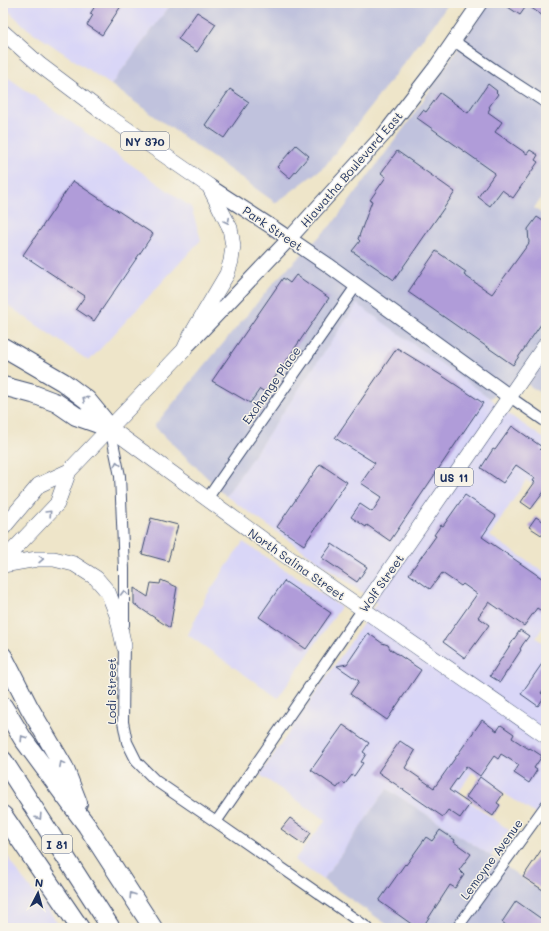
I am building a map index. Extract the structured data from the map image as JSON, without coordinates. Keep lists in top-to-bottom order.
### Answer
{
  "streets": {
    "highway": ["I 81"],
    "main road": [
      "NY 370",
      "Hiawatha Boulevard East",
      "Park Street",
      "US 11",
      "North Salina Street",
      "Wolf Street"
    ],
    "street": ["Exchange Place", "Lodi Street", "Lemoyne Avenue"]
  },
  "crossings": [
    ["Hiawatha Boulevard East", "Park Street"],
    ["Hiawatha Boulevard East", "North Salina Street"],
    ["Hiawatha Boulevard East", "Lodi Street"],
    ["Park Street", "Exchange Place"],
    ["Park Street", "Wolf Street"],
    ["Exchange Place", "North Salina Street"],
    ["North Salina Street", "Wolf Street"],
    ["North Salina Street", "Lodi Street"],
    ["Wolf Street", "Lodi Street"]
  ],
  "one_way": ["Lodi Street"],
  "north": "top"
}
